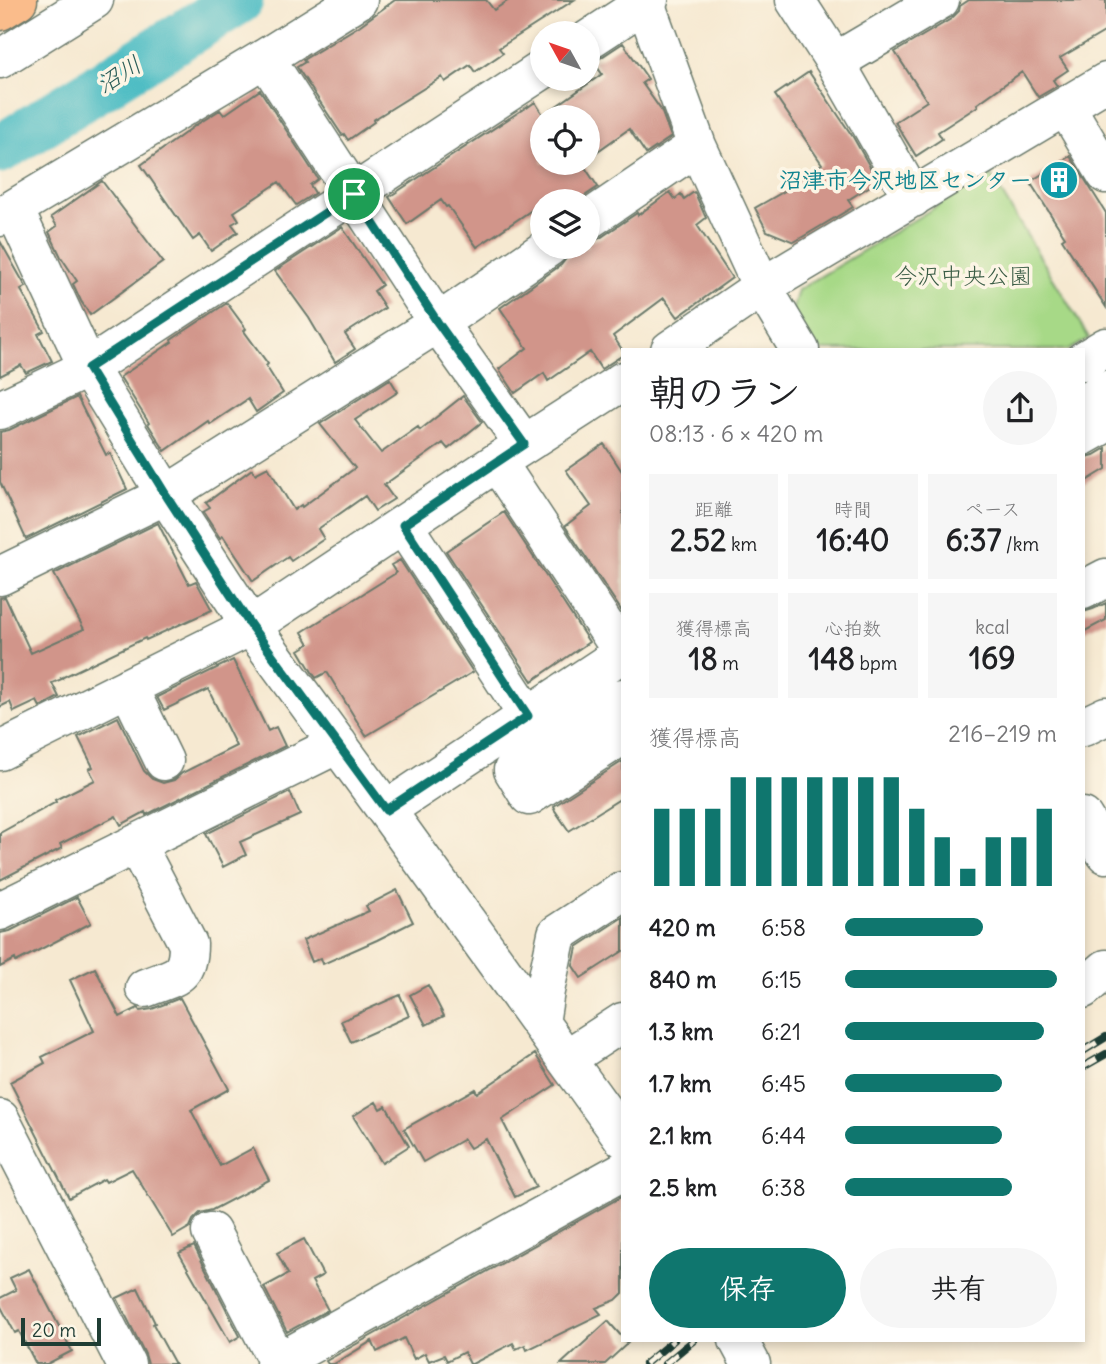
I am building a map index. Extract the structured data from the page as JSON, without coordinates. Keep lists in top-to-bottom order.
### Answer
{
  "water": ["沼川"],
  "parks": ["今沢中央公園"],
  "places": {
    "building": ["沼津市今沢地区センター"]
  },
  "scale_bar": "20 m",
  "north": "top left",
  "page": {
    "heading": ["朝のラン", "08:13 · 6 × 420 m"],
    "stats": [
      ["距離", "2.52 km"],
      ["時間", "16:40"],
      ["ペース", "6:37 /km"],
      ["獲得標高", "18 m"],
      ["心拍数", "148 bpm"],
      ["kcal", "169"]
    ],
    "chart": ["獲得標高", "216–219 m"],
    "list": [
      {
        "name": "420 m",
        "note": "6:58"
      },
      {
        "name": "840 m",
        "note": "6:15"
      },
      {
        "name": "1.3 km",
        "note": "6:21"
      },
      {
        "name": "1.7 km",
        "note": "6:45"
      },
      {
        "name": "2.1 km",
        "note": "6:44"
      },
      {
        "name": "2.5 km",
        "note": "6:38"
      }
    ],
    "buttons": ["保存", "共有"],
    "scale": "20 m"
  }
}
